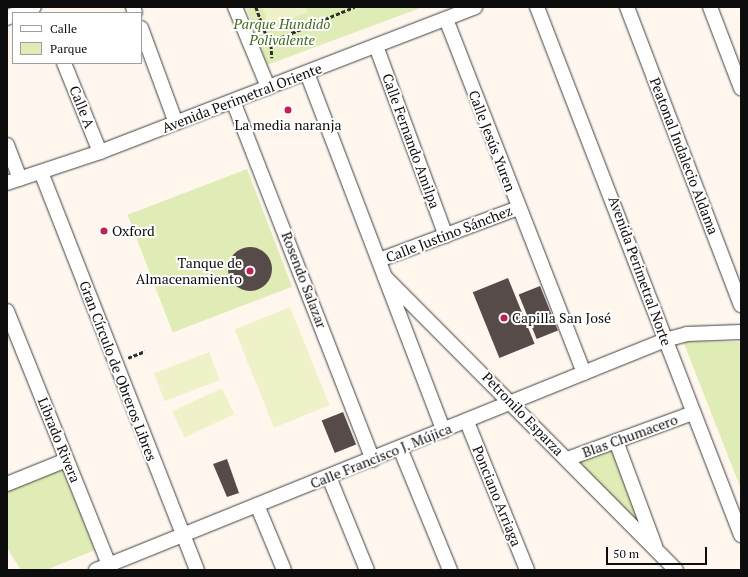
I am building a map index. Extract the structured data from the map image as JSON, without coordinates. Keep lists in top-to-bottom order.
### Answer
{
  "streets": {
    "street": [
      "Avenida Perimetral Oriente",
      "Calle A",
      "Calle Fernando Amilpa",
      "Calle Jesús Yuren",
      "Peatonal Indalecio Aldama",
      "Calle Justino Sánchez",
      "Avenida Perimetral Norte",
      "Rosendo Salazar",
      "Gran Círculo de Obreros Libres",
      "Petronilo Esparza",
      "Blas Chumacero",
      "Librado Rivera",
      "Calle Francisco J. Mújica",
      "Ponciano Arriaga"
    ]
  },
  "crossings": [
    ["Avenida Perimetral Oriente", "Calle A"],
    ["Avenida Perimetral Oriente", "Calle Fernando Amilpa"],
    ["Avenida Perimetral Oriente", "Calle Jesús Yuren"],
    ["Avenida Perimetral Oriente", "Rosendo Salazar"],
    ["Avenida Perimetral Oriente", "Gran Círculo de Obreros Libres"],
    ["Calle Fernando Amilpa", "Calle Justino Sánchez"],
    ["Calle Jesús Yuren", "Calle Justino Sánchez"],
    ["Calle Jesús Yuren", "Calle Francisco J. Mújica"],
    ["Avenida Perimetral Norte", "Blas Chumacero"],
    ["Avenida Perimetral Norte", "Calle Francisco J. Mújica"],
    ["Rosendo Salazar", "Calle Francisco J. Mújica"],
    ["Gran Círculo de Obreros Libres", "Calle Francisco J. Mújica"],
    ["Petronilo Esparza", "Blas Chumacero"],
    ["Petronilo Esparza", "Calle Francisco J. Mújica"],
    ["Librado Rivera", "Calle Francisco J. Mújica"],
    ["Calle Francisco J. Mújica", "Ponciano Arriaga"]
  ],
  "parks": ["Parque Hundido Polivalente"],
  "places": [
    "La media naranja",
    "Oxford",
    "Tanque de Almacenamiento",
    "Capilla San José"
  ],
  "legend": ["Calle", "Parque"],
  "scale_bar": "50 m"
}
